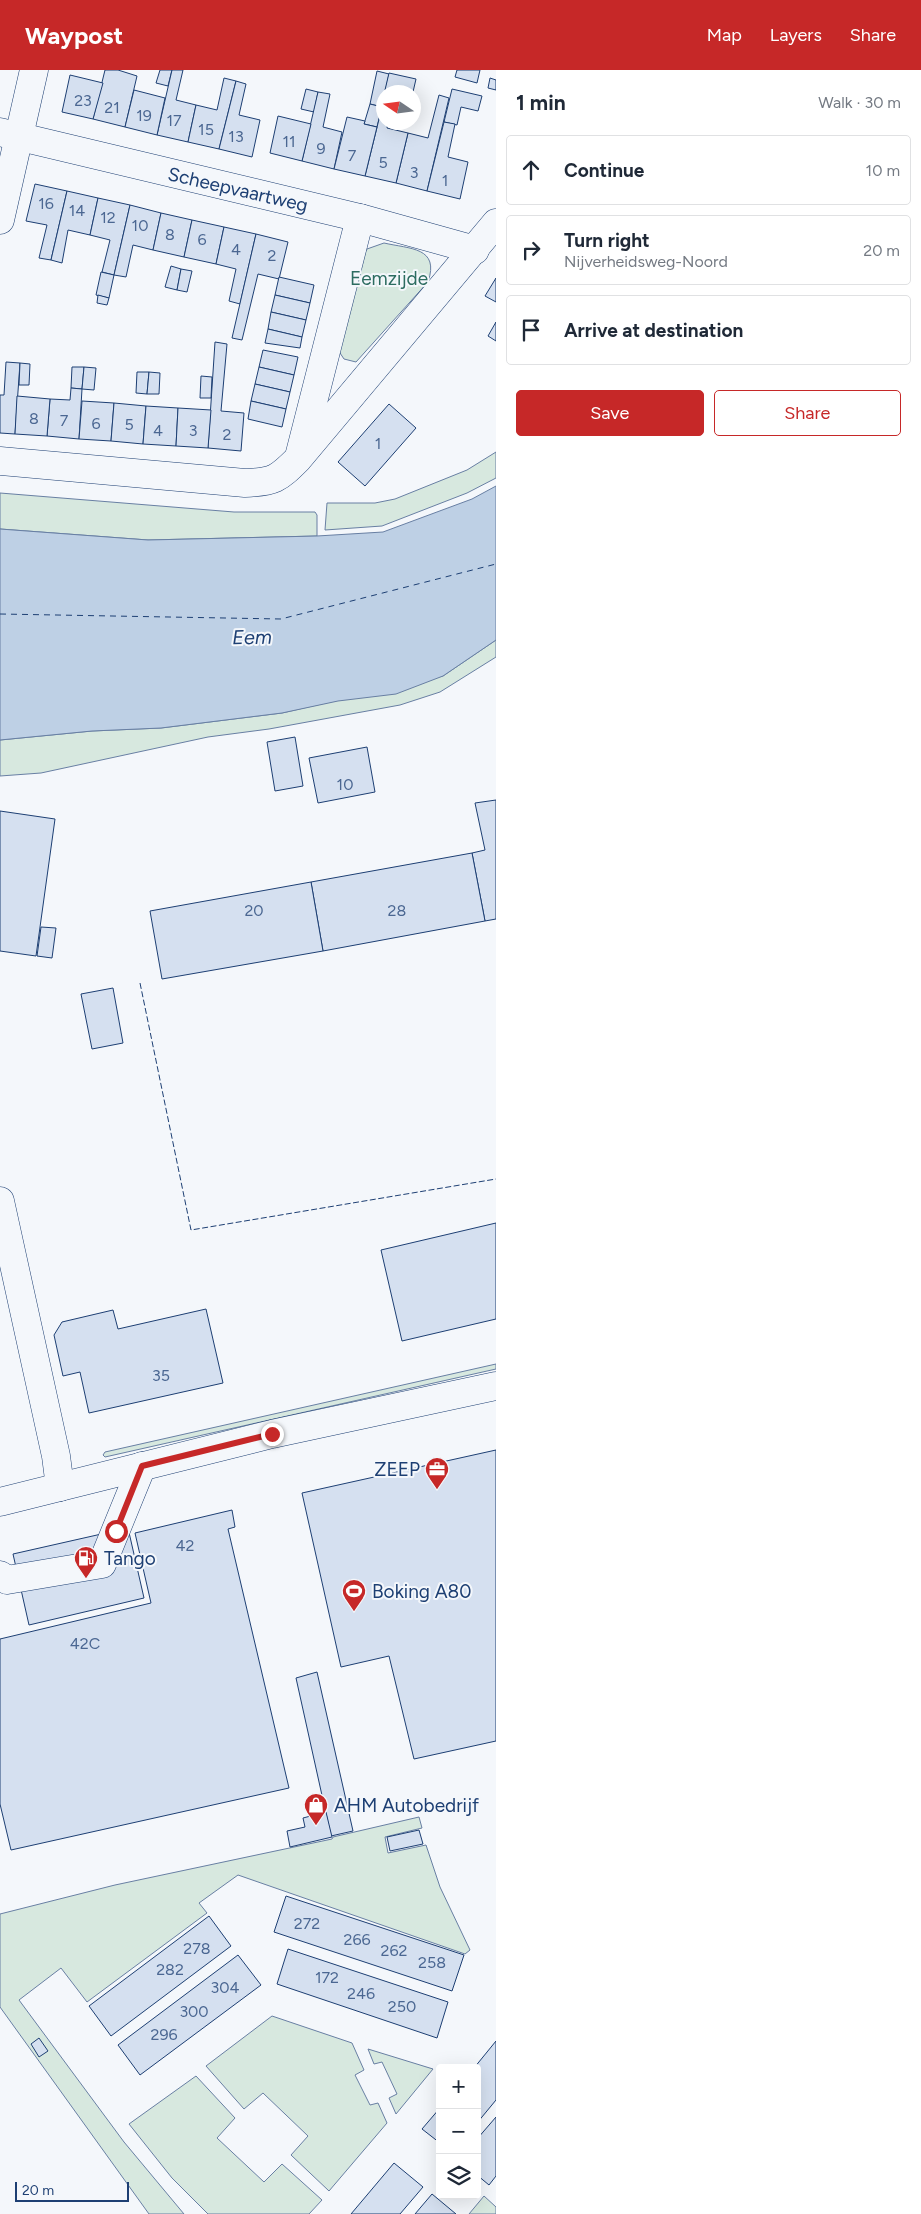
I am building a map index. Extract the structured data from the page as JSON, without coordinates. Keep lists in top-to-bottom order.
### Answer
{
  "streets": {
    "street": ["Scheepvaartweg"]
  },
  "water": ["Eem"],
  "parks": ["Eemzijde"],
  "places": {
    "office": ["ZEEP"],
    "fuel station": ["Tango"],
    "sports": ["Boking A80"],
    "shop": ["AHM Autobedrijf"]
  },
  "house_numbers": [
    "23",
    "21",
    "19",
    "17",
    "15",
    "13",
    "11",
    "9",
    "7",
    "5",
    "3",
    "1",
    "16",
    "14",
    "12",
    "10",
    "8",
    "6",
    "4",
    "2",
    "8",
    "7",
    "6",
    "5",
    "4",
    "3",
    "2",
    "1",
    "10",
    "20",
    "28",
    "35",
    "42",
    "42C",
    "272",
    "266",
    "278",
    "262",
    "258",
    "282",
    "172",
    "304",
    "246",
    "250",
    "300",
    "296"
  ],
  "scale_bar": "20 m",
  "north": "left",
  "page": {
    "header": "Waypost",
    "nav": ["Map", "Layers", "Share"],
    "heading": ["1 min", "Walk · 30 m"],
    "list": [
      ["Continue", "10 m"],
      ["Turn right", "Nijverheidsweg-Noord", "20 m"],
      "Arrive at destination"
    ],
    "buttons": ["Save", "Share"],
    "map_buttons": ["+", "−"],
    "scale": "20 m"
  }
}
